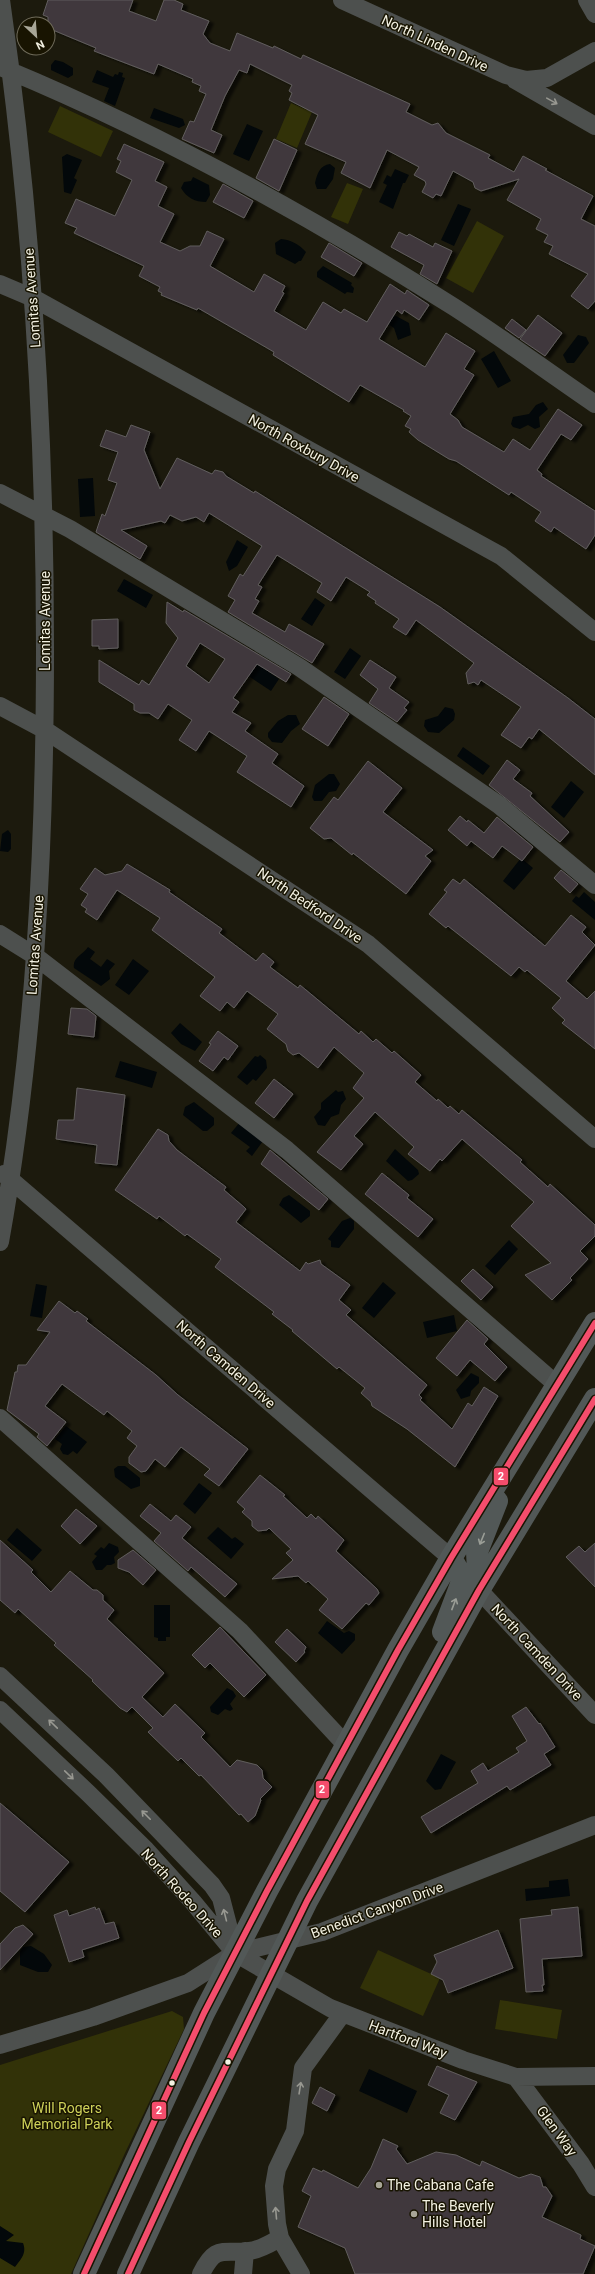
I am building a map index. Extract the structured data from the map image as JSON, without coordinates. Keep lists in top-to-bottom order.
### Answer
{
  "streets": {
    "street": [
      "North Linden Drive",
      "Lomitas Avenue",
      "North Roxbury Drive",
      "North Bedford Drive",
      "North Camden Drive",
      "North Rodeo Drive",
      "Benedict Canyon Drive",
      "Hartford Way",
      "Glen Way"
    ]
  },
  "crossings": [
    ["Lomitas Avenue", "North Roxbury Drive"],
    ["Lomitas Avenue", "North Bedford Drive"],
    ["Lomitas Avenue", "North Camden Drive"],
    ["North Rodeo Drive", "Benedict Canyon Drive"],
    ["North Rodeo Drive", "Hartford Way"],
    ["Benedict Canyon Drive", "Hartford Way"],
    ["Hartford Way", "Glen Way"]
  ],
  "parks": ["Will Rogers Memorial Park"],
  "places": ["The Cabana Cafe", "The Beverly Hills Hotel"],
  "lines": ["transit line 2"],
  "north": "bottom right"
}
